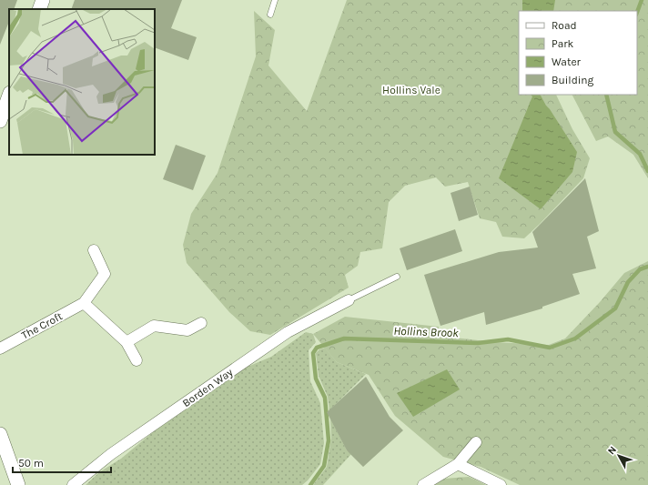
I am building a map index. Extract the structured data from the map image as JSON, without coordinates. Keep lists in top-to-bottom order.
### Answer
{
  "streets": {
    "street": ["The Croft", "Borden Way"]
  },
  "water": ["Hollins Brook"],
  "parks": ["Hollins Vale"],
  "legend": [
    "Road",
    "Park",
    "Water",
    "Building"
  ],
  "scale_bar": "50 m",
  "north": "top left"
}
